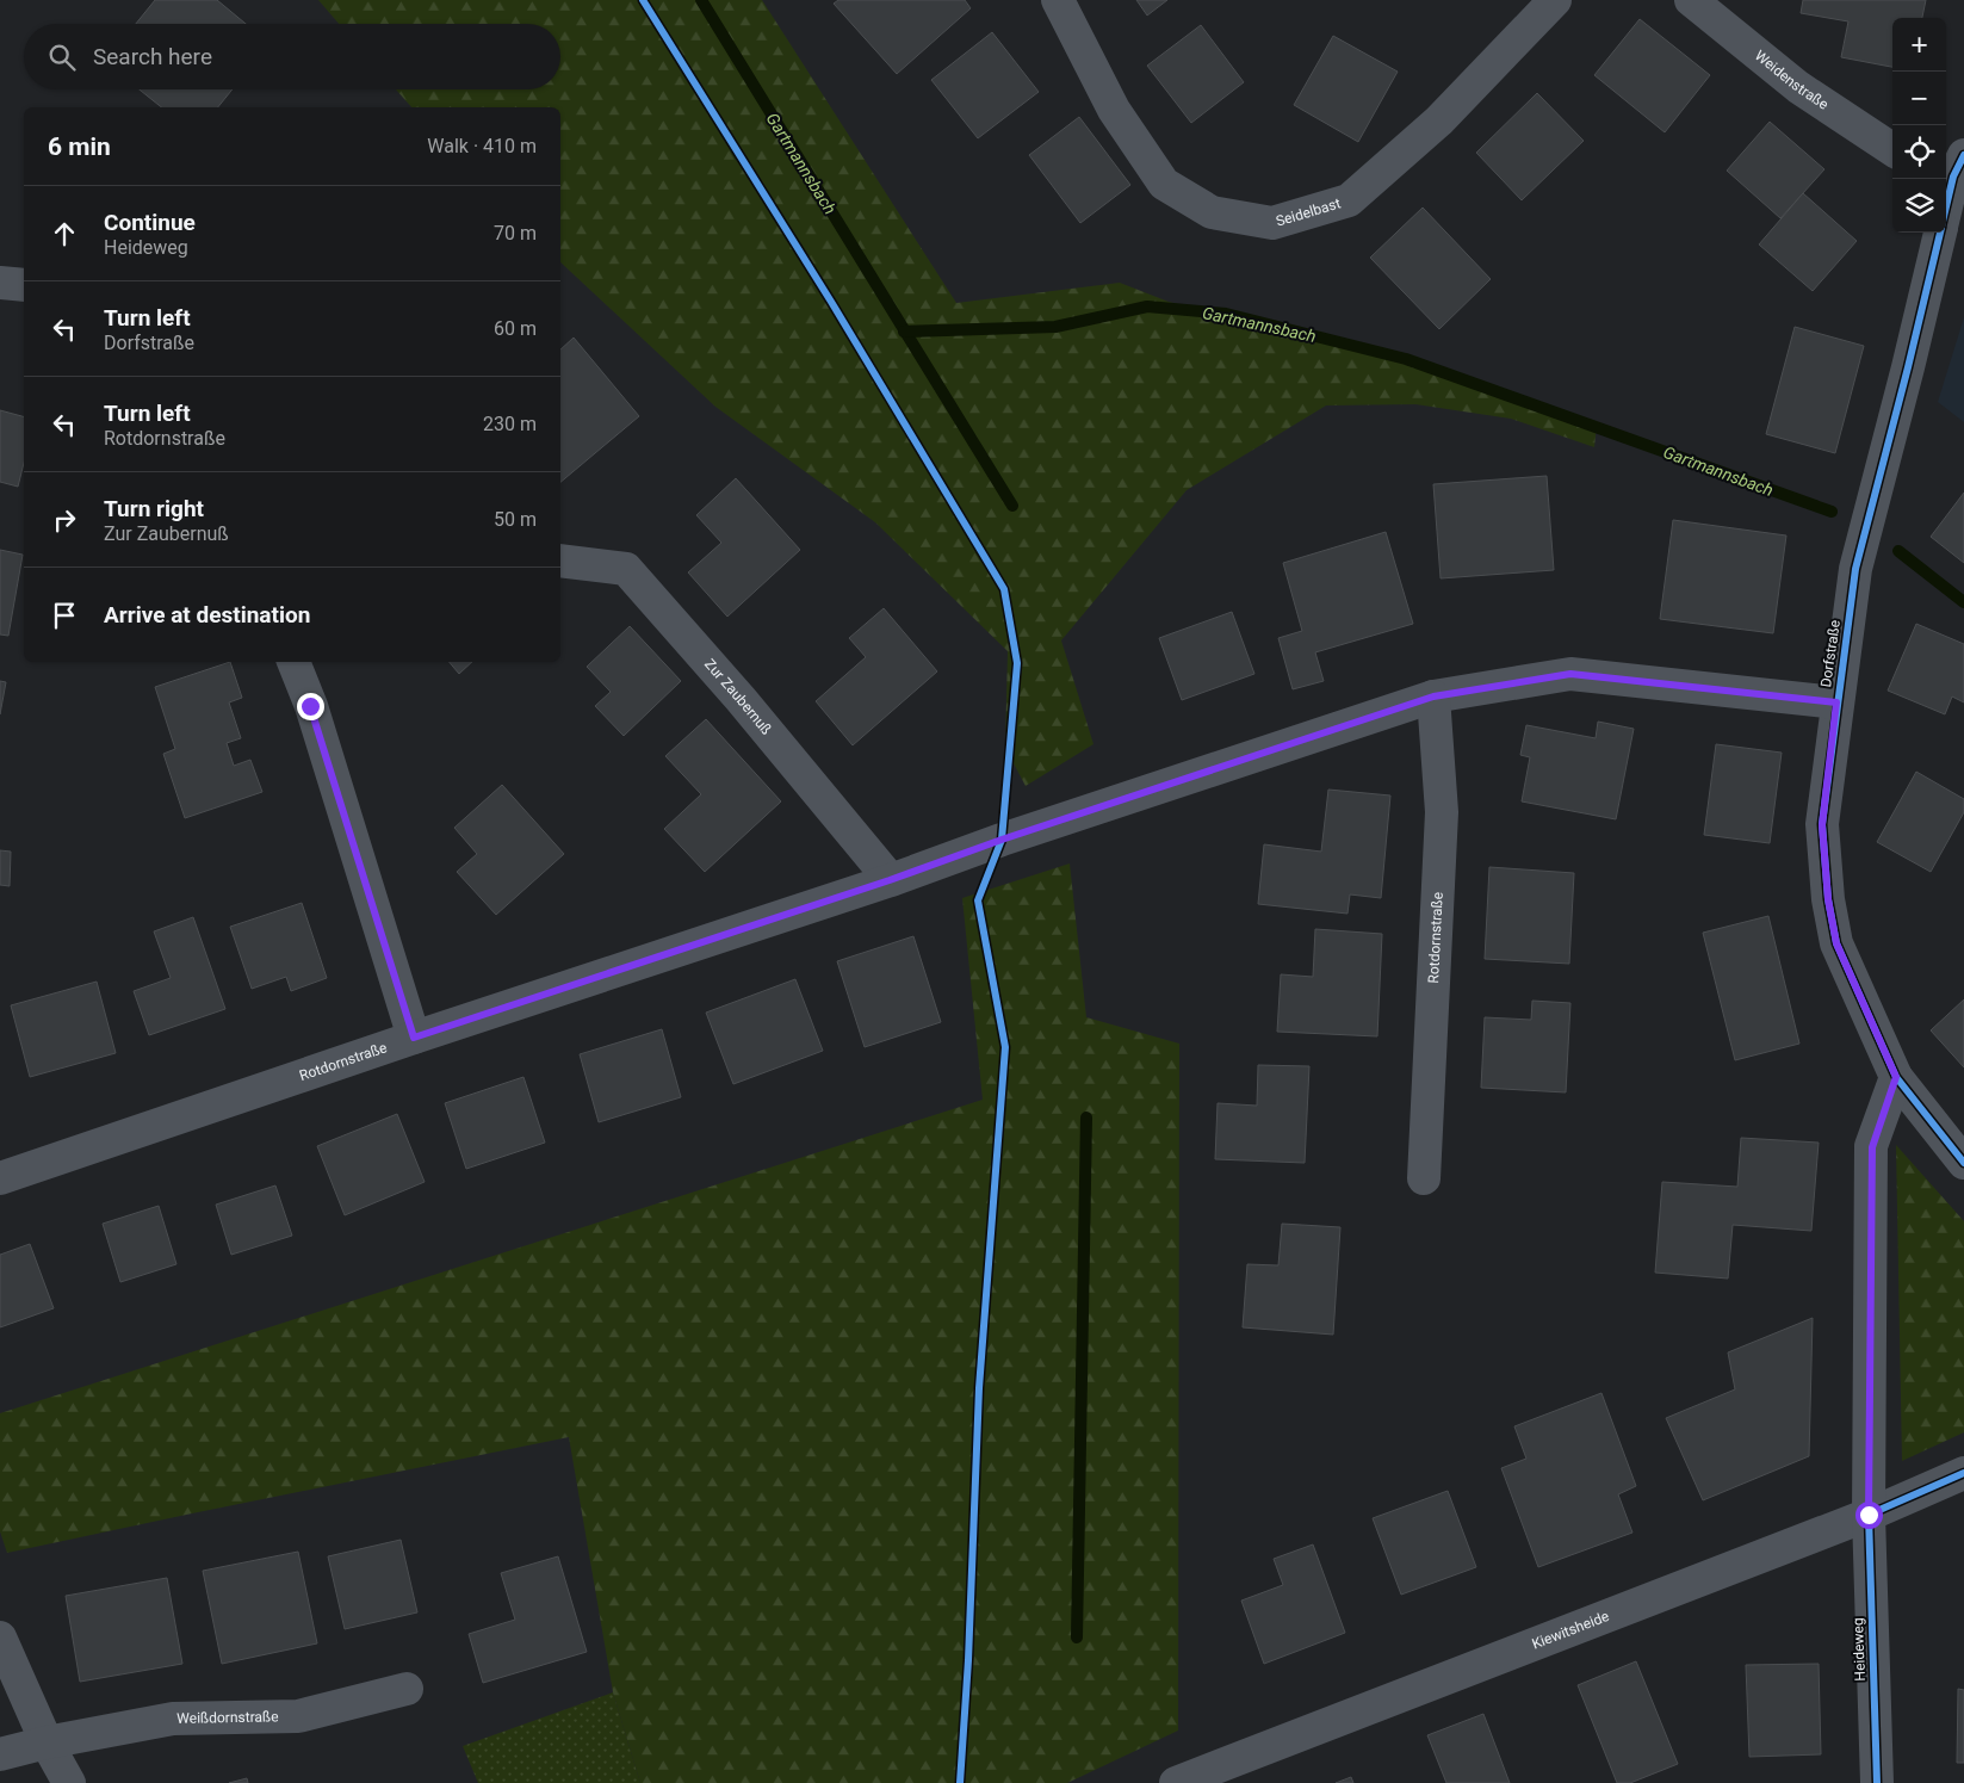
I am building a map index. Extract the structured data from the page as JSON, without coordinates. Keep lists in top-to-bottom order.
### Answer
{
  "streets": {
    "street": [
      "Weidenstraße",
      "Seidelbast",
      "Dorfstraße",
      "Zur Zaubernuß",
      "Rotdornstraße",
      "Kiewitsheide",
      "Heideweg",
      "Weißdornstraße"
    ]
  },
  "crossings": [
    ["Dorfstraße", "Rotdornstraße"],
    ["Dorfstraße", "Heideweg"],
    ["Zur Zaubernuß", "Rotdornstraße"],
    ["Kiewitsheide", "Heideweg"]
  ],
  "water": ["Gartmannsbach"],
  "page": {
    "map_buttons": ["+", "−"],
    "search": "Search here",
    "heading": ["6 min", "Walk · 410 m"],
    "list": [
      ["Continue", "Heideweg", "70 m"],
      ["Turn left", "Dorfstraße", "60 m"],
      ["Turn left", "Rotdornstraße", "230 m"],
      ["Turn right", "Zur Zaubernuß", "50 m"],
      "Arrive at destination"
    ]
  }
}
